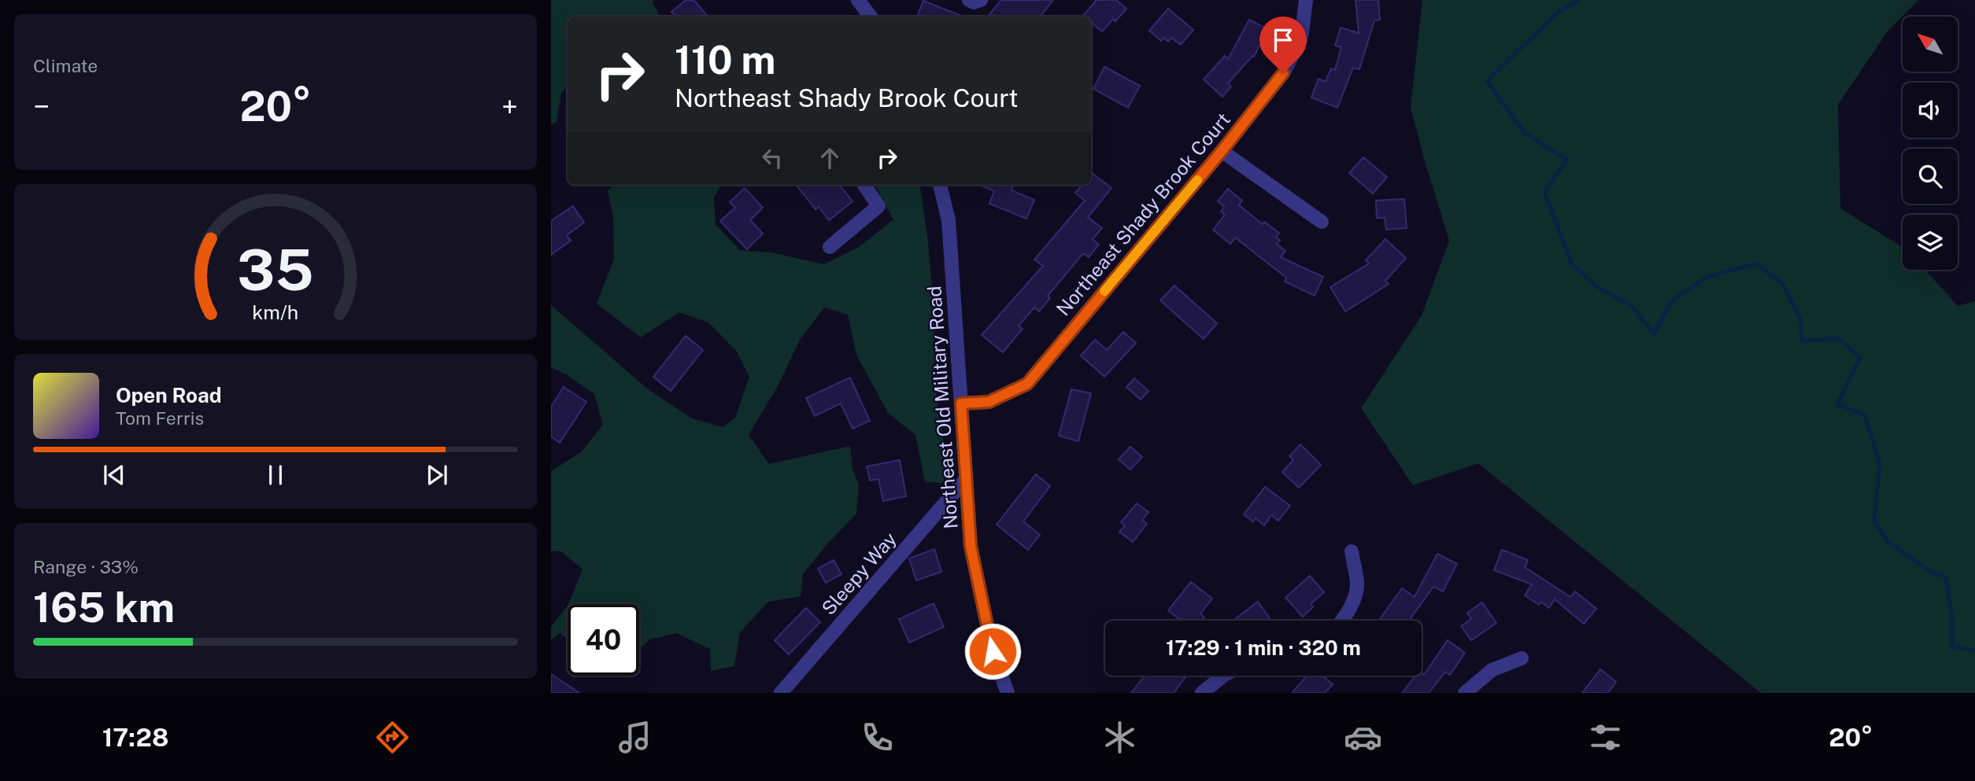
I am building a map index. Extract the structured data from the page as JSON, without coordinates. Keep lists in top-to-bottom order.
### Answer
{
  "streets": {
    "street": ["Northeast Shady Brook Court", "Northeast Old Military Road", "Sleepy Way"]
  },
  "crossings": [
    ["Northeast Shady Brook Court", "Northeast Old Military Road"],
    ["Northeast Old Military Road", "Sleepy Way"]
  ],
  "north": "top left",
  "page": {
    "tile": [
      "Climate",
      ["Range · 33%", "165 km"]
    ],
    "turn": ["110 m", "Northeast Shady Brook Court"],
    "heat": ["−", "20°", "+"],
    "song": ["Open Road", "Tom Ferris"],
    "limit": "40",
    "trip": "17:29 · 1 min · 320 m",
    "tabs": ["17:28", "20°"],
    "gauge": ["35", "km/h"]
  }
}
